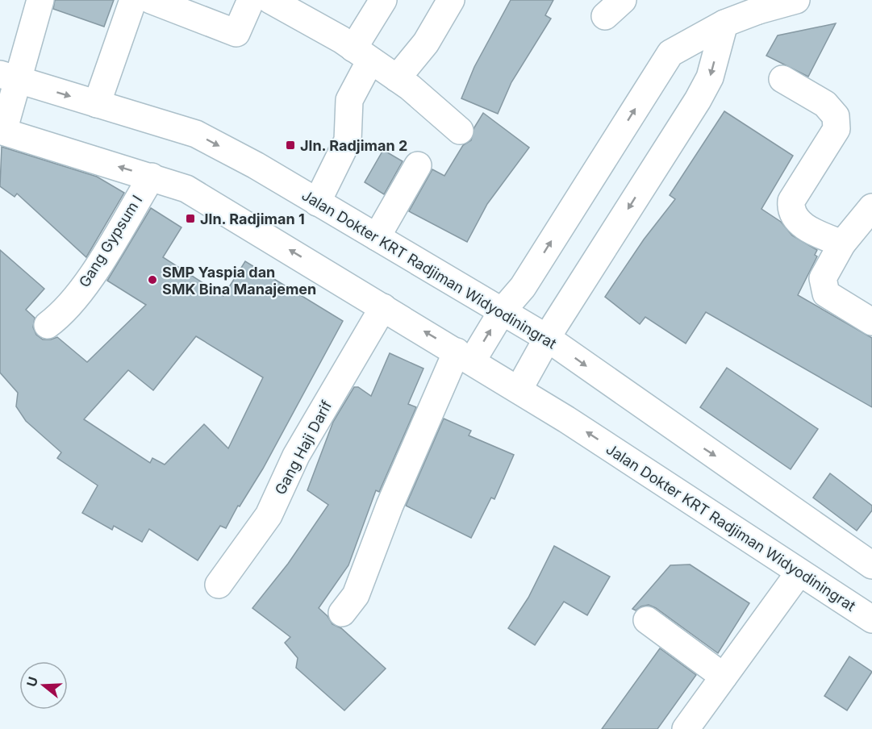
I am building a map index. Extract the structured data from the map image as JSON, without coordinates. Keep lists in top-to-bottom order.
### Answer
{
  "streets": {
    "street": ["Gang Gypsum I", "Jalan Dokter KRT Radjiman Widyodiningrat", "Gang Haji Darif"]
  },
  "crossings": [
    ["Gang Gypsum I", "Jalan Dokter KRT Radjiman Widyodiningrat"],
    ["Jalan Dokter KRT Radjiman Widyodiningrat", "Gang Haji Darif"]
  ],
  "places": {
    "transit": ["Jln. Radjiman 2", "Jln. Radjiman 1"],
    "other": ["SMP Yaspia dan SMK Bina Manajemen"]
  },
  "north": "left"
}
